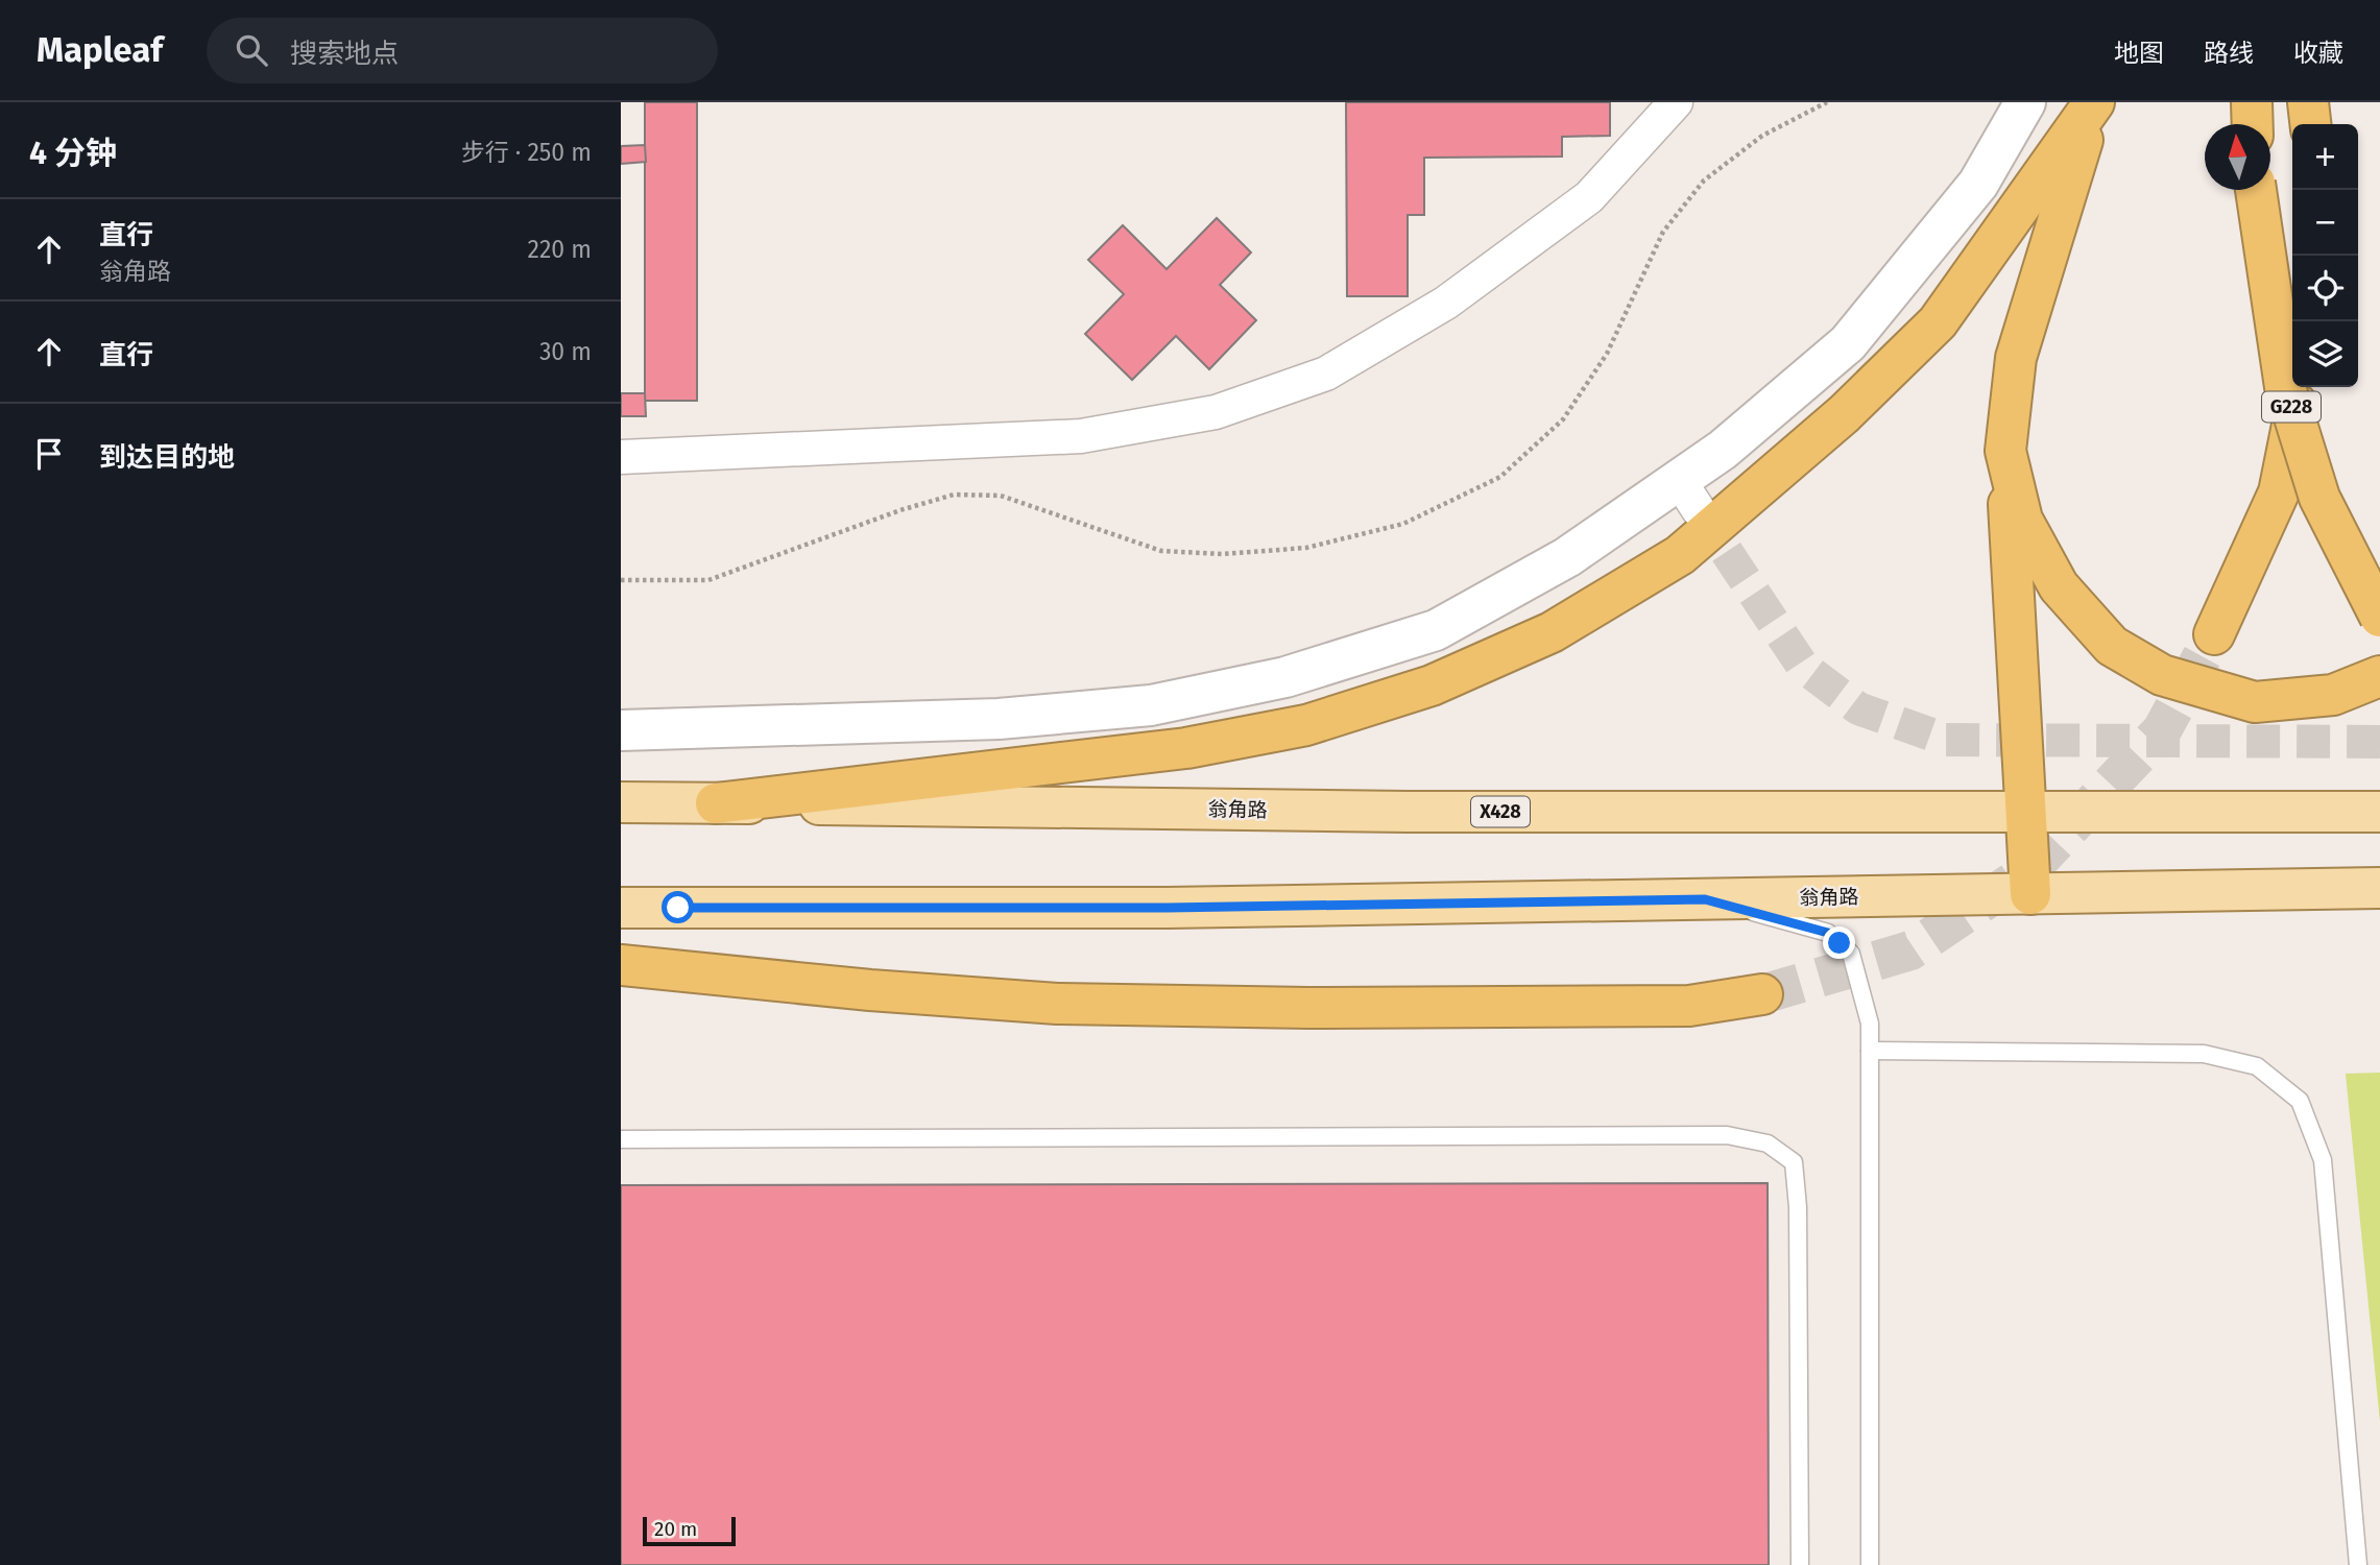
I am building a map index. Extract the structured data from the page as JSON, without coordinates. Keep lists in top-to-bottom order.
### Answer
{
  "streets": {
    "highway": ["G228"],
    "main road": ["翁角路", "X428"]
  },
  "scale_bar": "20 m",
  "north": "top",
  "page": {
    "header": "Mapleaf",
    "search": "搜索地点",
    "nav": ["地图", "路线", "收藏"],
    "heading": ["4 分钟", "步行 · 250 m"],
    "map_buttons": ["+", "−"],
    "list": [
      ["直行", "翁角路", "220 m"],
      ["直行", "30 m"],
      "到达目的地"
    ],
    "scale": "20 m"
  }
}
